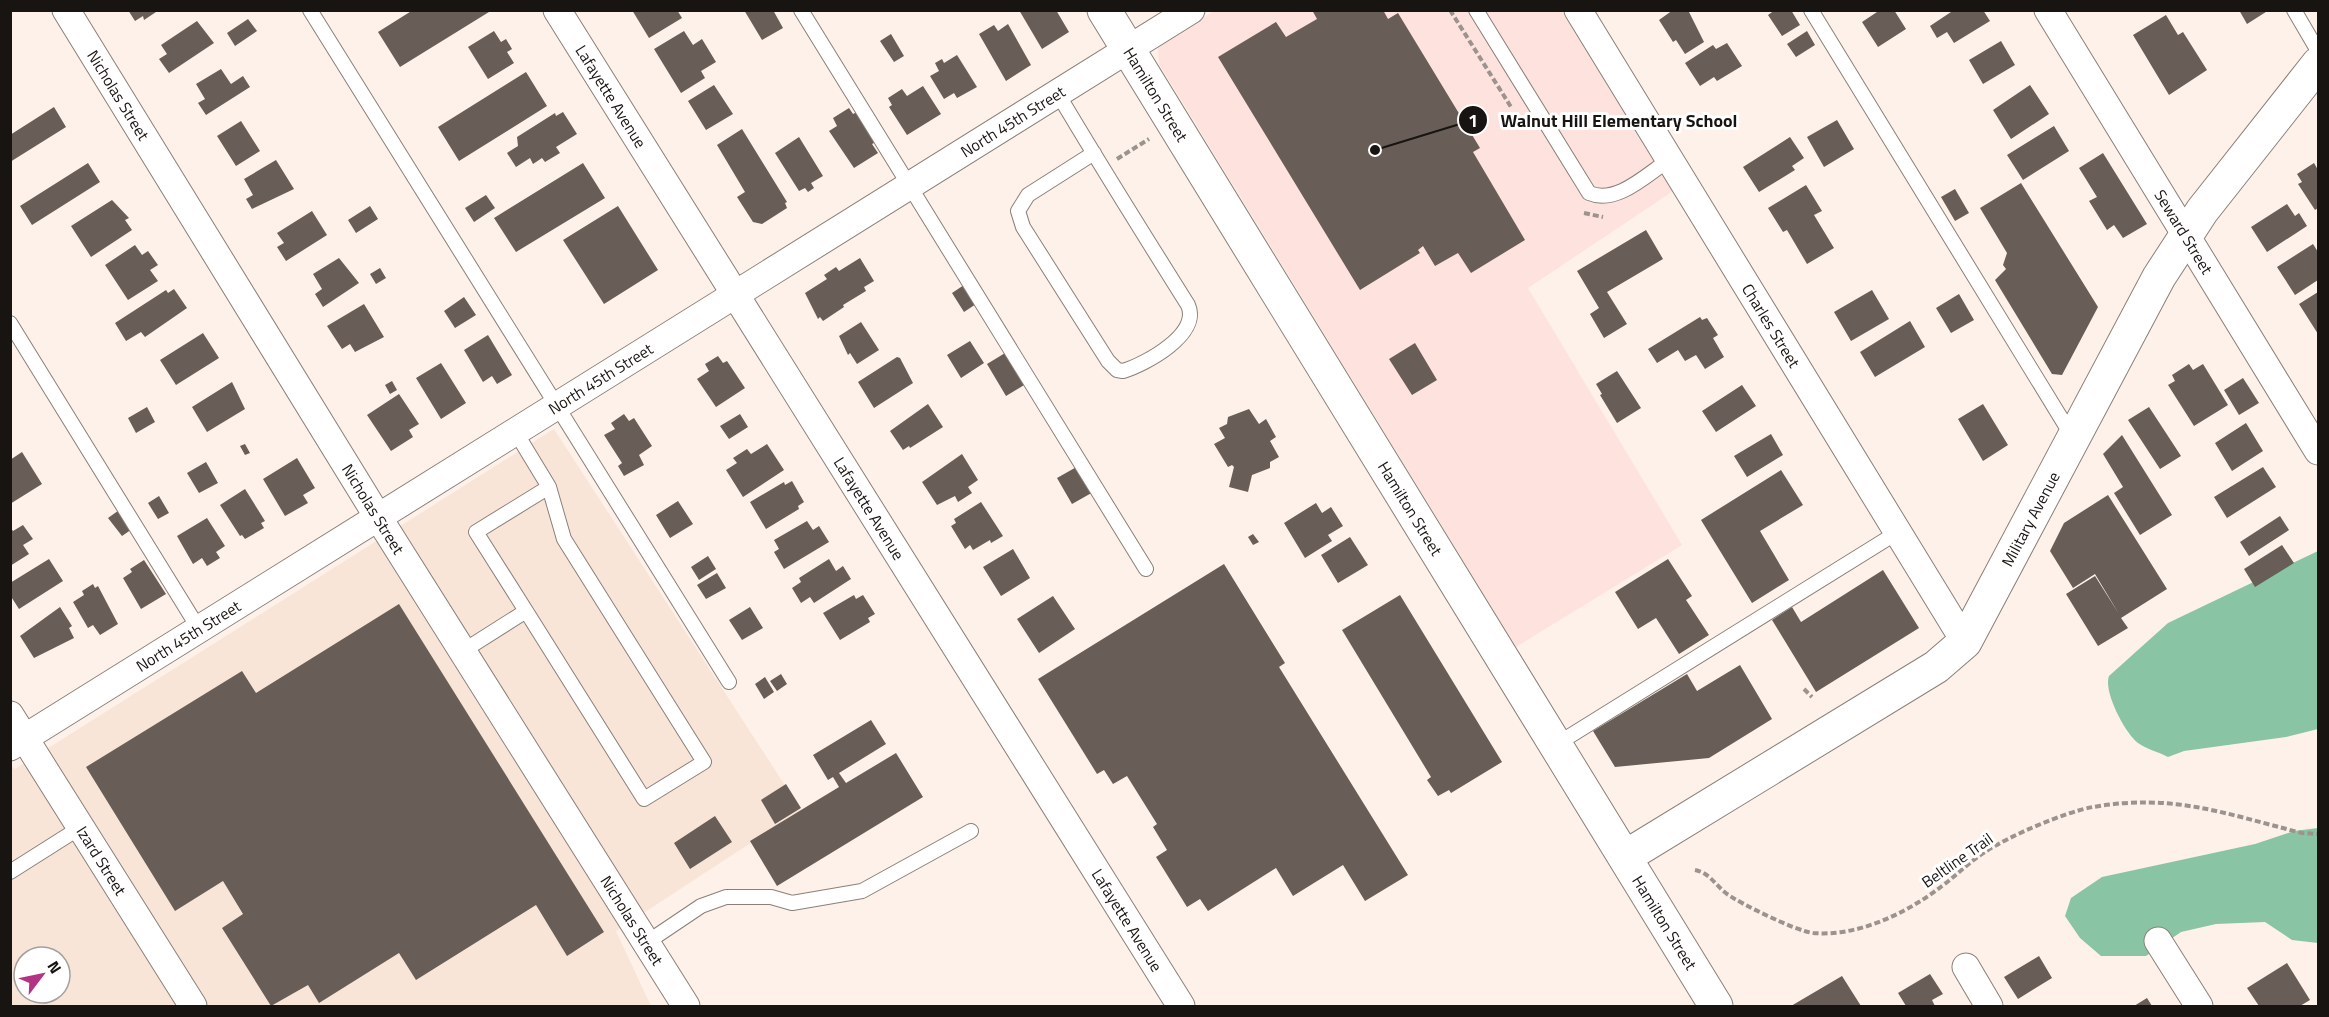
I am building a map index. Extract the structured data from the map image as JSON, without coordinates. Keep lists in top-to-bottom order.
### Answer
{
  "streets": {
    "main road": ["Hamilton Street", "Military Avenue"],
    "street": [
      "Nicholas Street",
      "Lafayette Avenue",
      "North 45th Street",
      "Seward Street",
      "Charles Street",
      "Izard Street"
    ],
    "path": ["Beltline Trail"]
  },
  "crossings": [
    ["Hamilton Street", "North 45th Street"],
    ["Hamilton Street", "Military Avenue"],
    ["Nicholas Street", "North 45th Street"],
    ["Lafayette Avenue", "North 45th Street"],
    ["North 45th Street", "Izard Street"],
    ["Seward Street", "Military Avenue"],
    ["Charles Street", "Military Avenue"]
  ],
  "places": ["Walnut Hill Elementary School"],
  "north": "top right"
}
